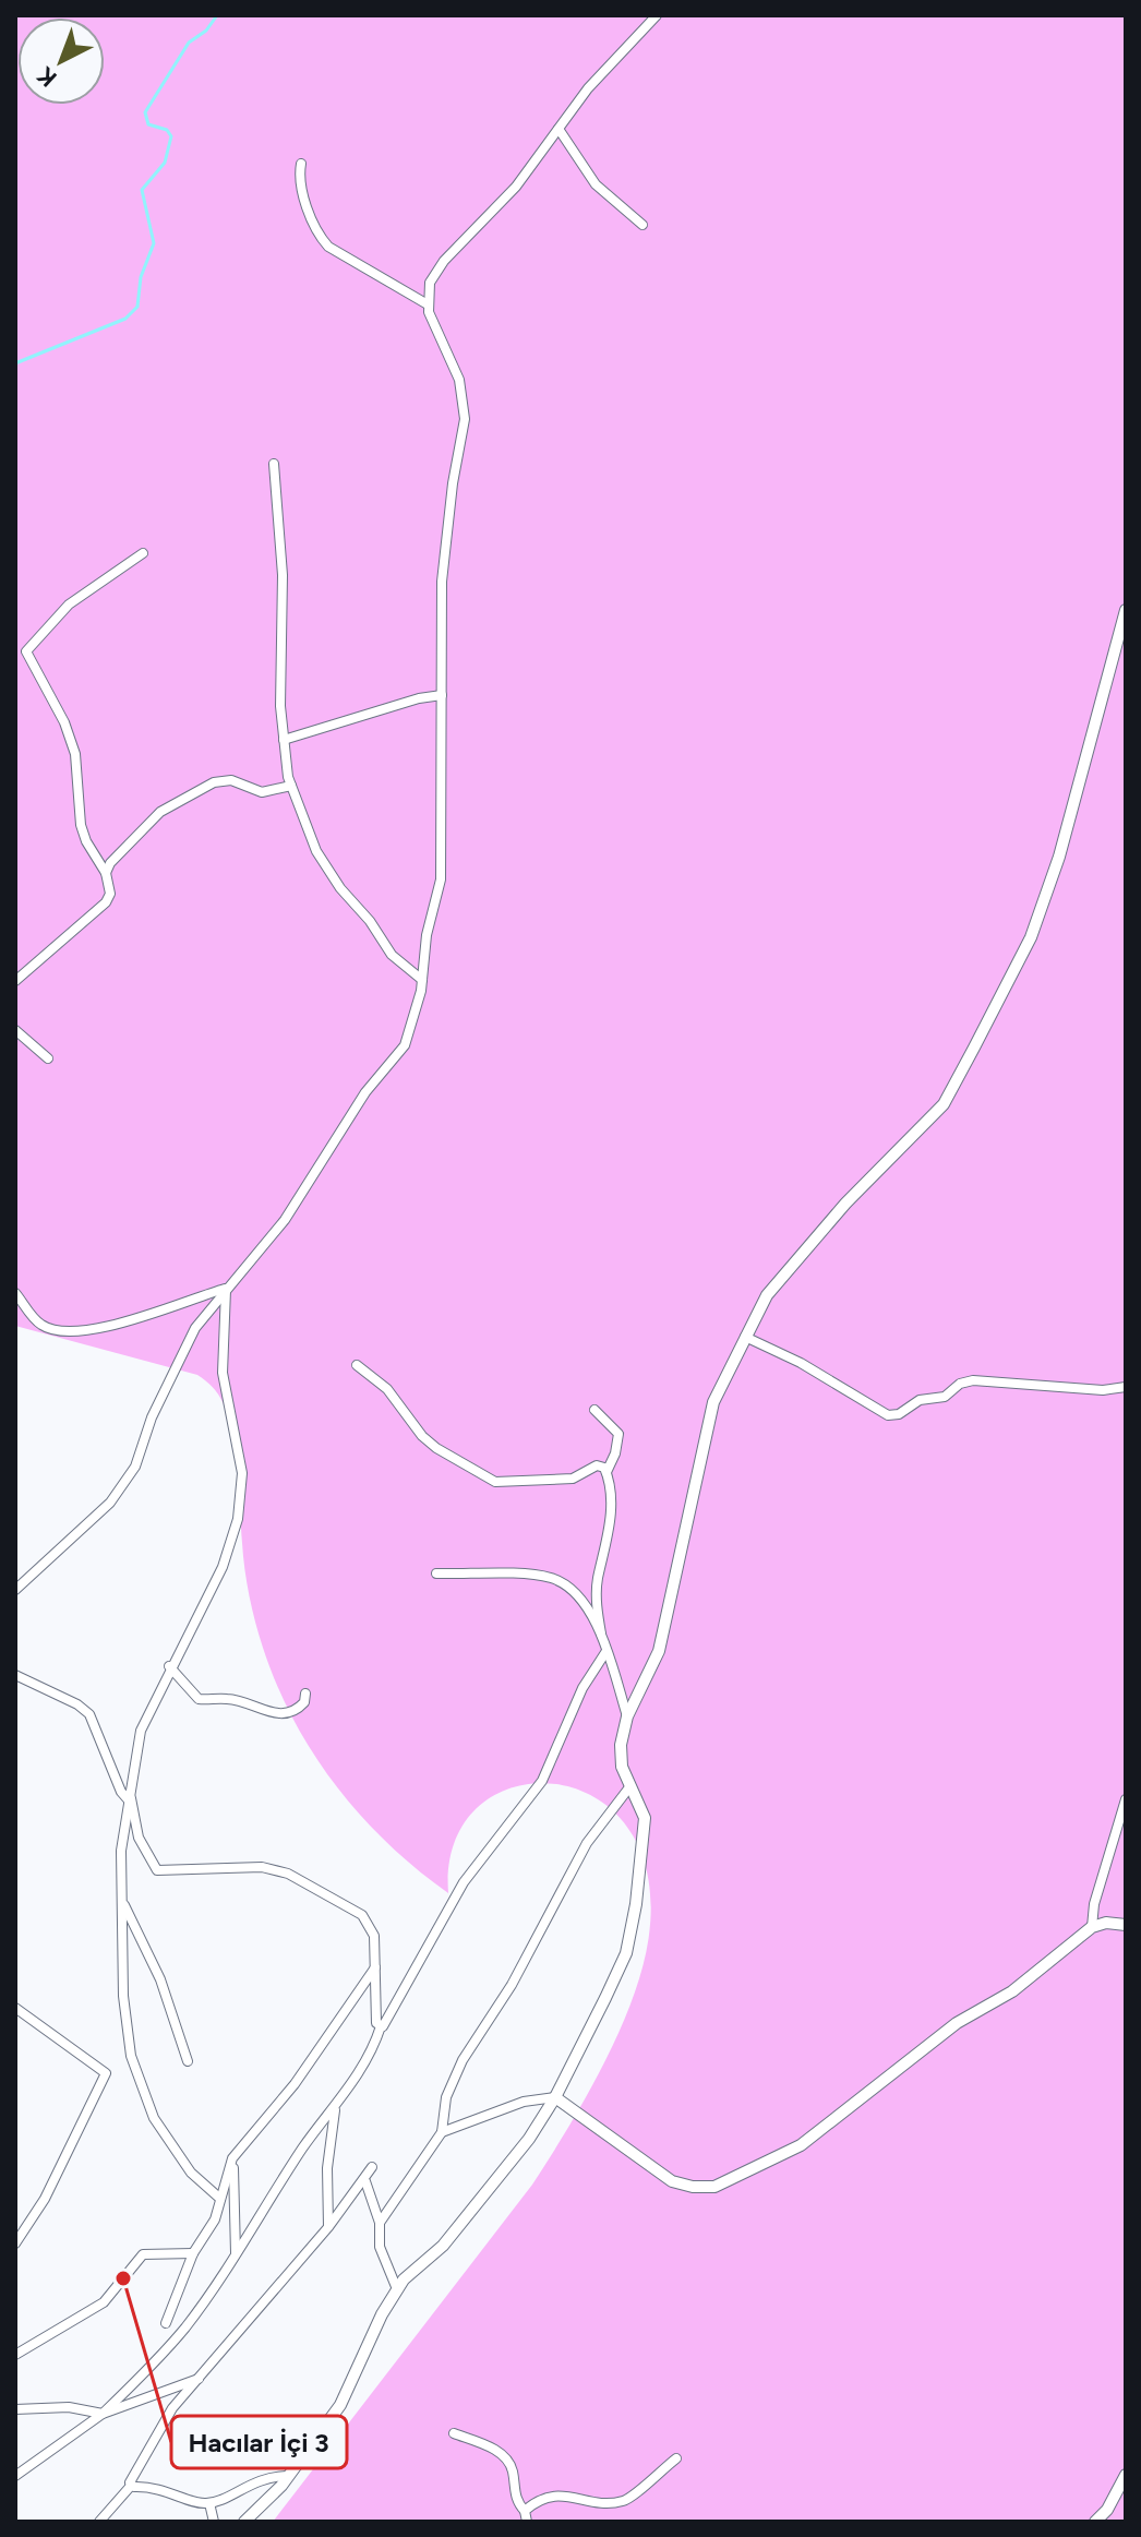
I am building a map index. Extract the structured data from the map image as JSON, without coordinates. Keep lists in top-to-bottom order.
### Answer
{
  "places": ["Hacılar İçi 3"],
  "north": "bottom left"
}
